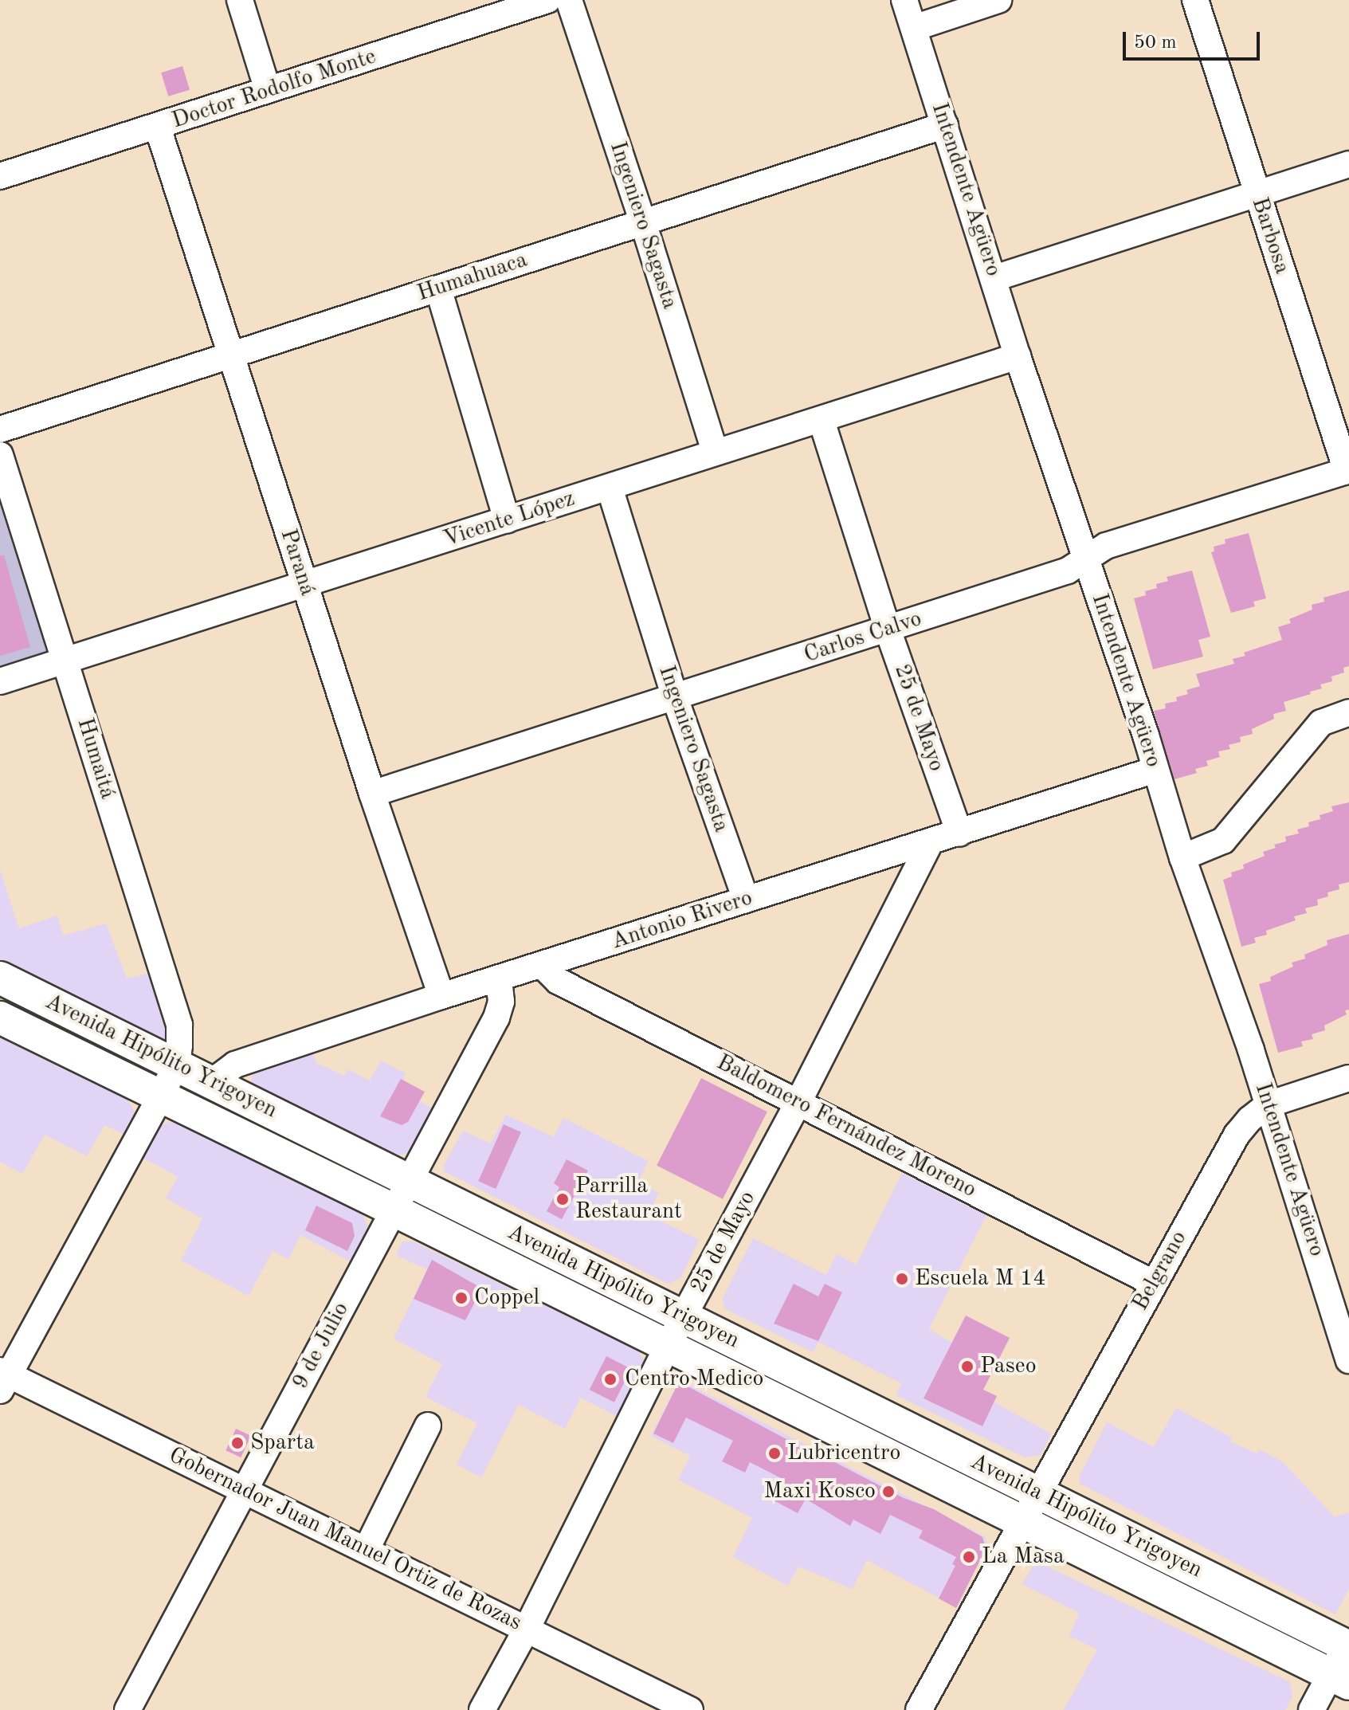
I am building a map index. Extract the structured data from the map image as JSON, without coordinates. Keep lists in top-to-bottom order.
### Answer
{
  "streets": {
    "main road": ["Avenida Hipólito Yrigoyen"],
    "street": [
      "Doctor Rodolfo Monte",
      "Intendente Agüero",
      "Ingeniero Sagasta",
      "Barbosa",
      "Humahuaca",
      "Vicente López",
      "Paraná",
      "Carlos Calvo",
      "25 de Mayo",
      "Humaitá",
      "Antonio Rivero",
      "Baldomero Fernández Moreno",
      "Belgrano",
      "9 de Julio",
      "Gobernador Juan Manuel Ortiz de Rozas"
    ]
  },
  "crossings": [
    ["Doctor Rodolfo Monte", "Paraná"],
    ["Intendente Agüero", "Humahuaca"],
    ["Intendente Agüero", "Vicente López"],
    ["Intendente Agüero", "Carlos Calvo"],
    ["Intendente Agüero", "Antonio Rivero"],
    ["Intendente Agüero", "Belgrano"],
    ["Ingeniero Sagasta", "Humahuaca"],
    ["Ingeniero Sagasta", "Vicente López"],
    ["Ingeniero Sagasta", "Carlos Calvo"],
    ["Ingeniero Sagasta", "Antonio Rivero"],
    ["Barbosa", "Carlos Calvo"],
    ["Humahuaca", "Paraná"],
    ["Vicente López", "Paraná"],
    ["Vicente López", "25 de Mayo"],
    ["Vicente López", "Humaitá"],
    ["Paraná", "Carlos Calvo"],
    ["Paraná", "Antonio Rivero"],
    ["Carlos Calvo", "25 de Mayo"],
    ["25 de Mayo", "Antonio Rivero"],
    ["25 de Mayo", "Avenida Hipólito Yrigoyen"],
    ["25 de Mayo", "Baldomero Fernández Moreno"],
    ["25 de Mayo", "Gobernador Juan Manuel Ortiz de Rozas"],
    ["Humaitá", "Avenida Hipólito Yrigoyen"],
    ["Antonio Rivero", "Avenida Hipólito Yrigoyen"],
    ["Antonio Rivero", "Baldomero Fernández Moreno"],
    ["Antonio Rivero", "9 de Julio"],
    ["Avenida Hipólito Yrigoyen", "Belgrano"],
    ["Avenida Hipólito Yrigoyen", "9 de Julio"],
    ["Baldomero Fernández Moreno", "Belgrano"],
    ["9 de Julio", "Gobernador Juan Manuel Ortiz de Rozas"]
  ],
  "places": [
    "Parrilla Restaurant",
    "Escuela M 14",
    "Coppel",
    "Paseo",
    "Centro Medico",
    "Sparta",
    "Lubricentro",
    "Maxi Kosco",
    "La Masa"
  ],
  "scale_bar": "50 m"
}
